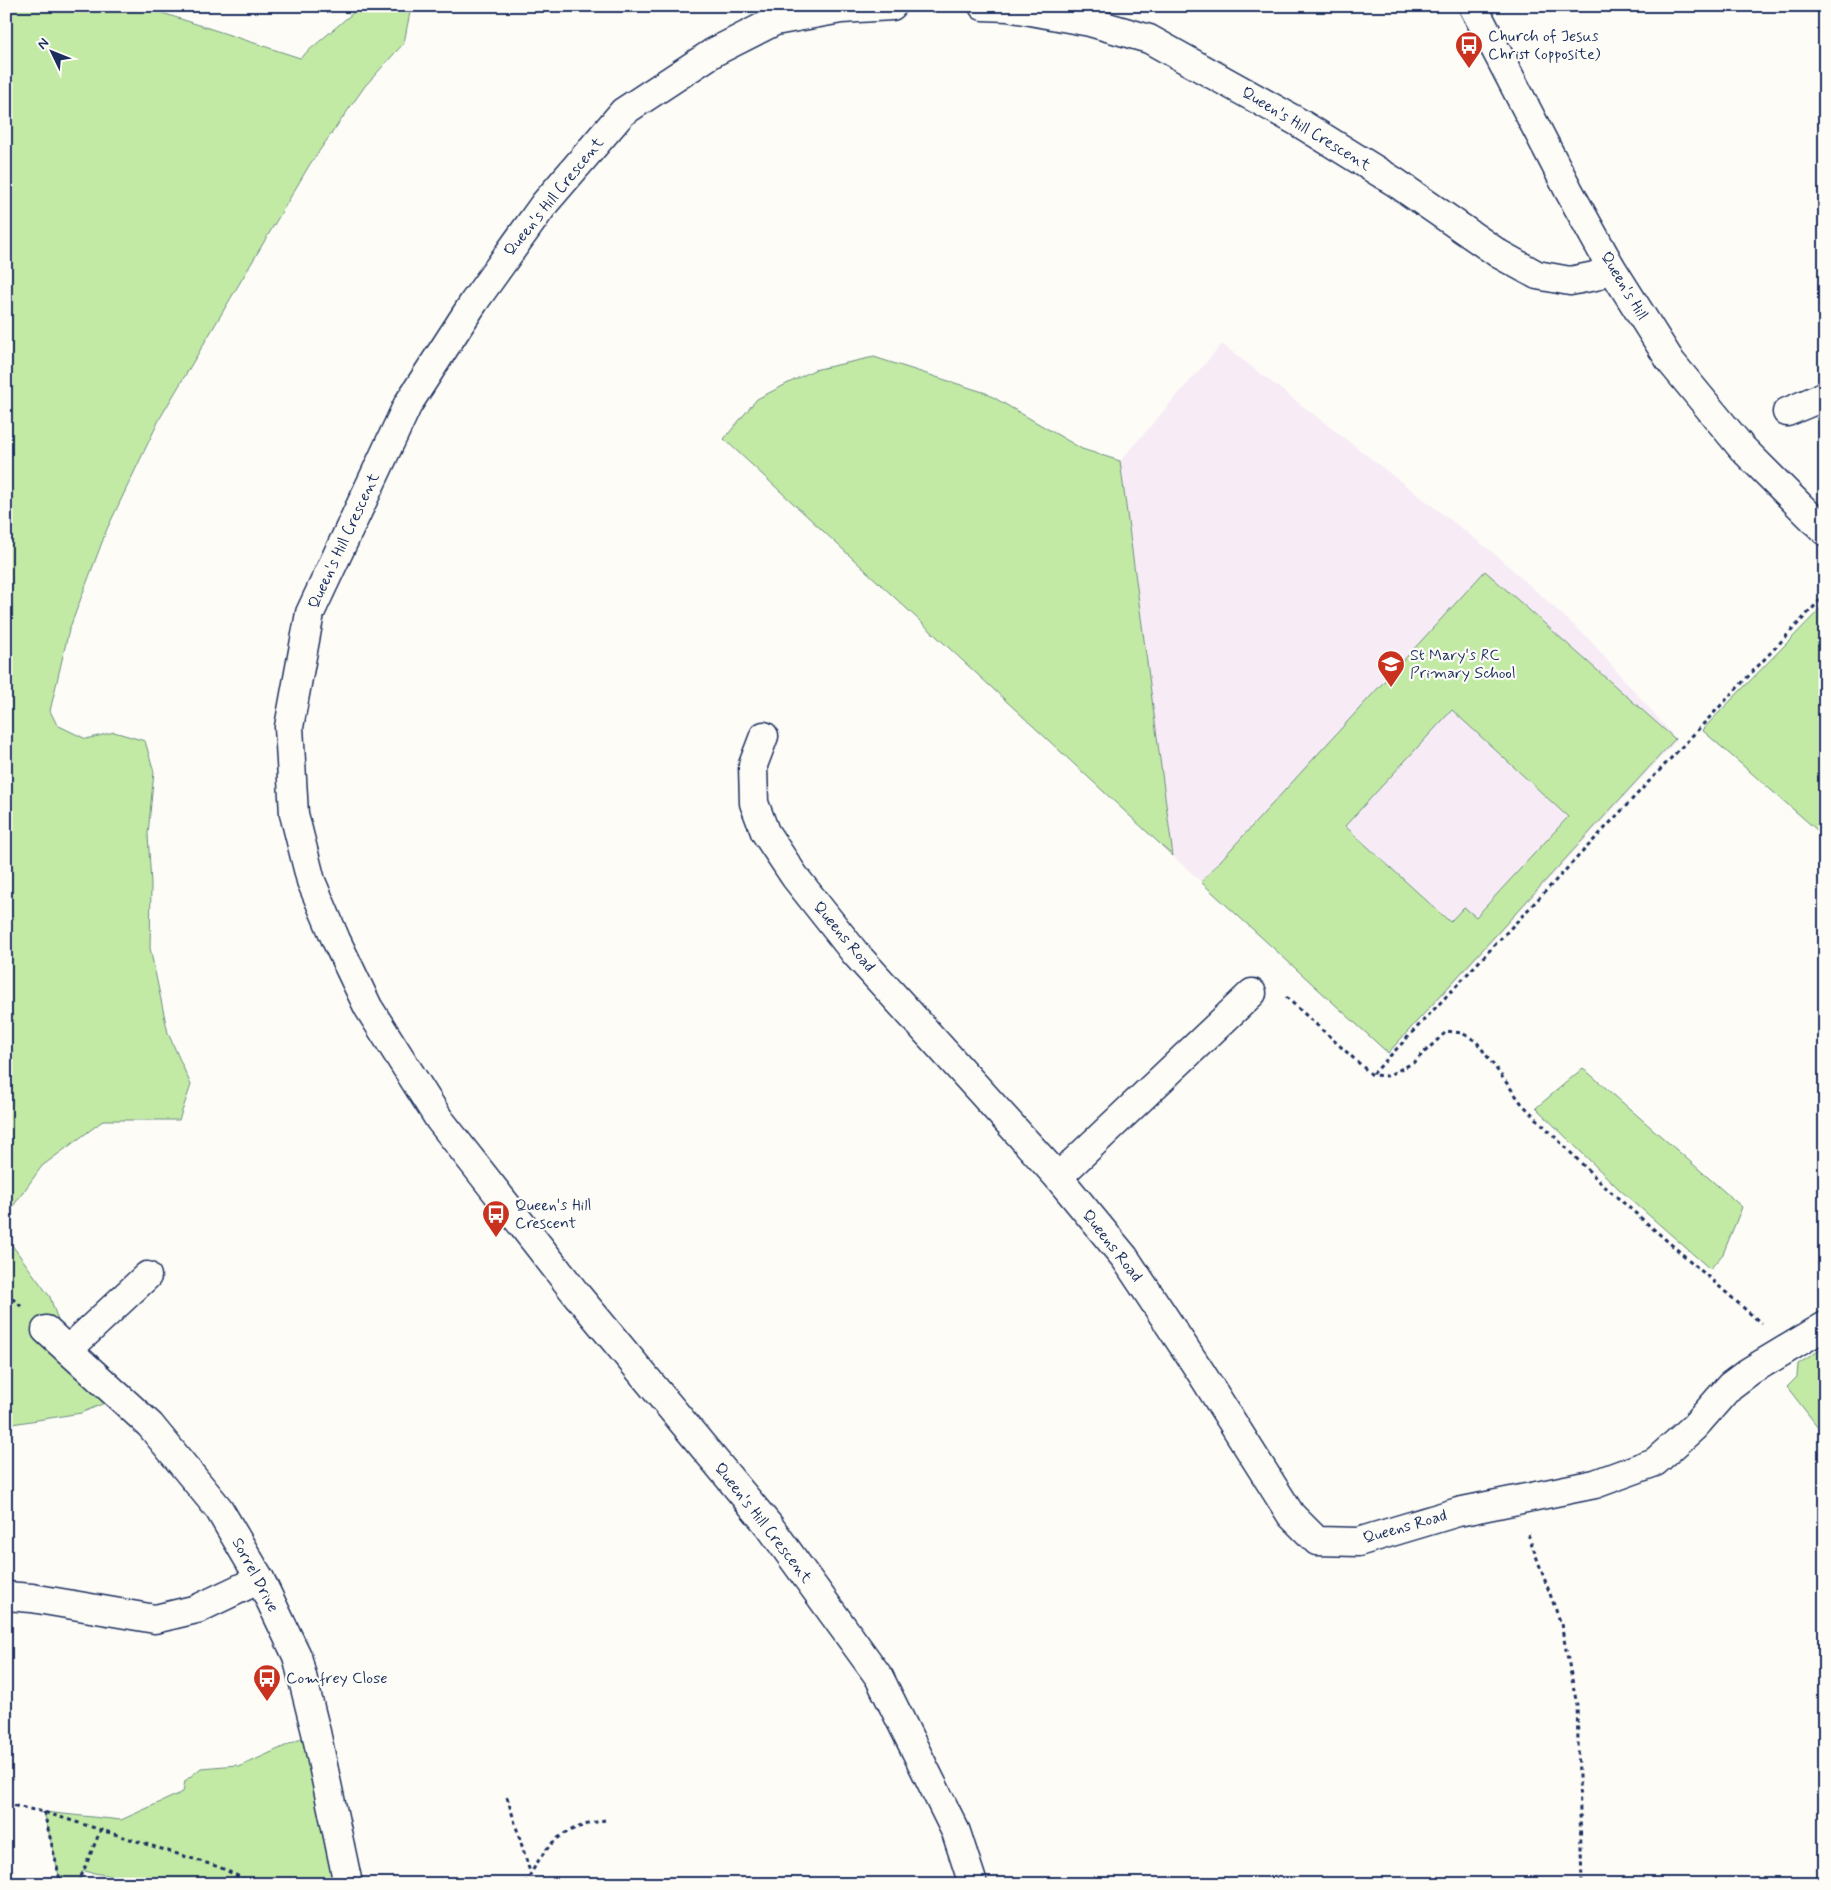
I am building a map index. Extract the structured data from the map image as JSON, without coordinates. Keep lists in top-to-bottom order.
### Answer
{
  "streets": {
    "street": [
      "Queen's Hill Crescent",
      "Queen's Hill",
      "Queens Road",
      "Sorrel Drive"
    ]
  },
  "crossings": [
    ["Queen's Hill Crescent", "Queen's Hill"]
  ],
  "places": {
    "bus stop": ["Church of Jesus Christ (opposite)", "Queen's Hill Crescent", "Comfrey Close"],
    "school or university": ["St Mary's RC Primary School"]
  },
  "north": "top left"
}
